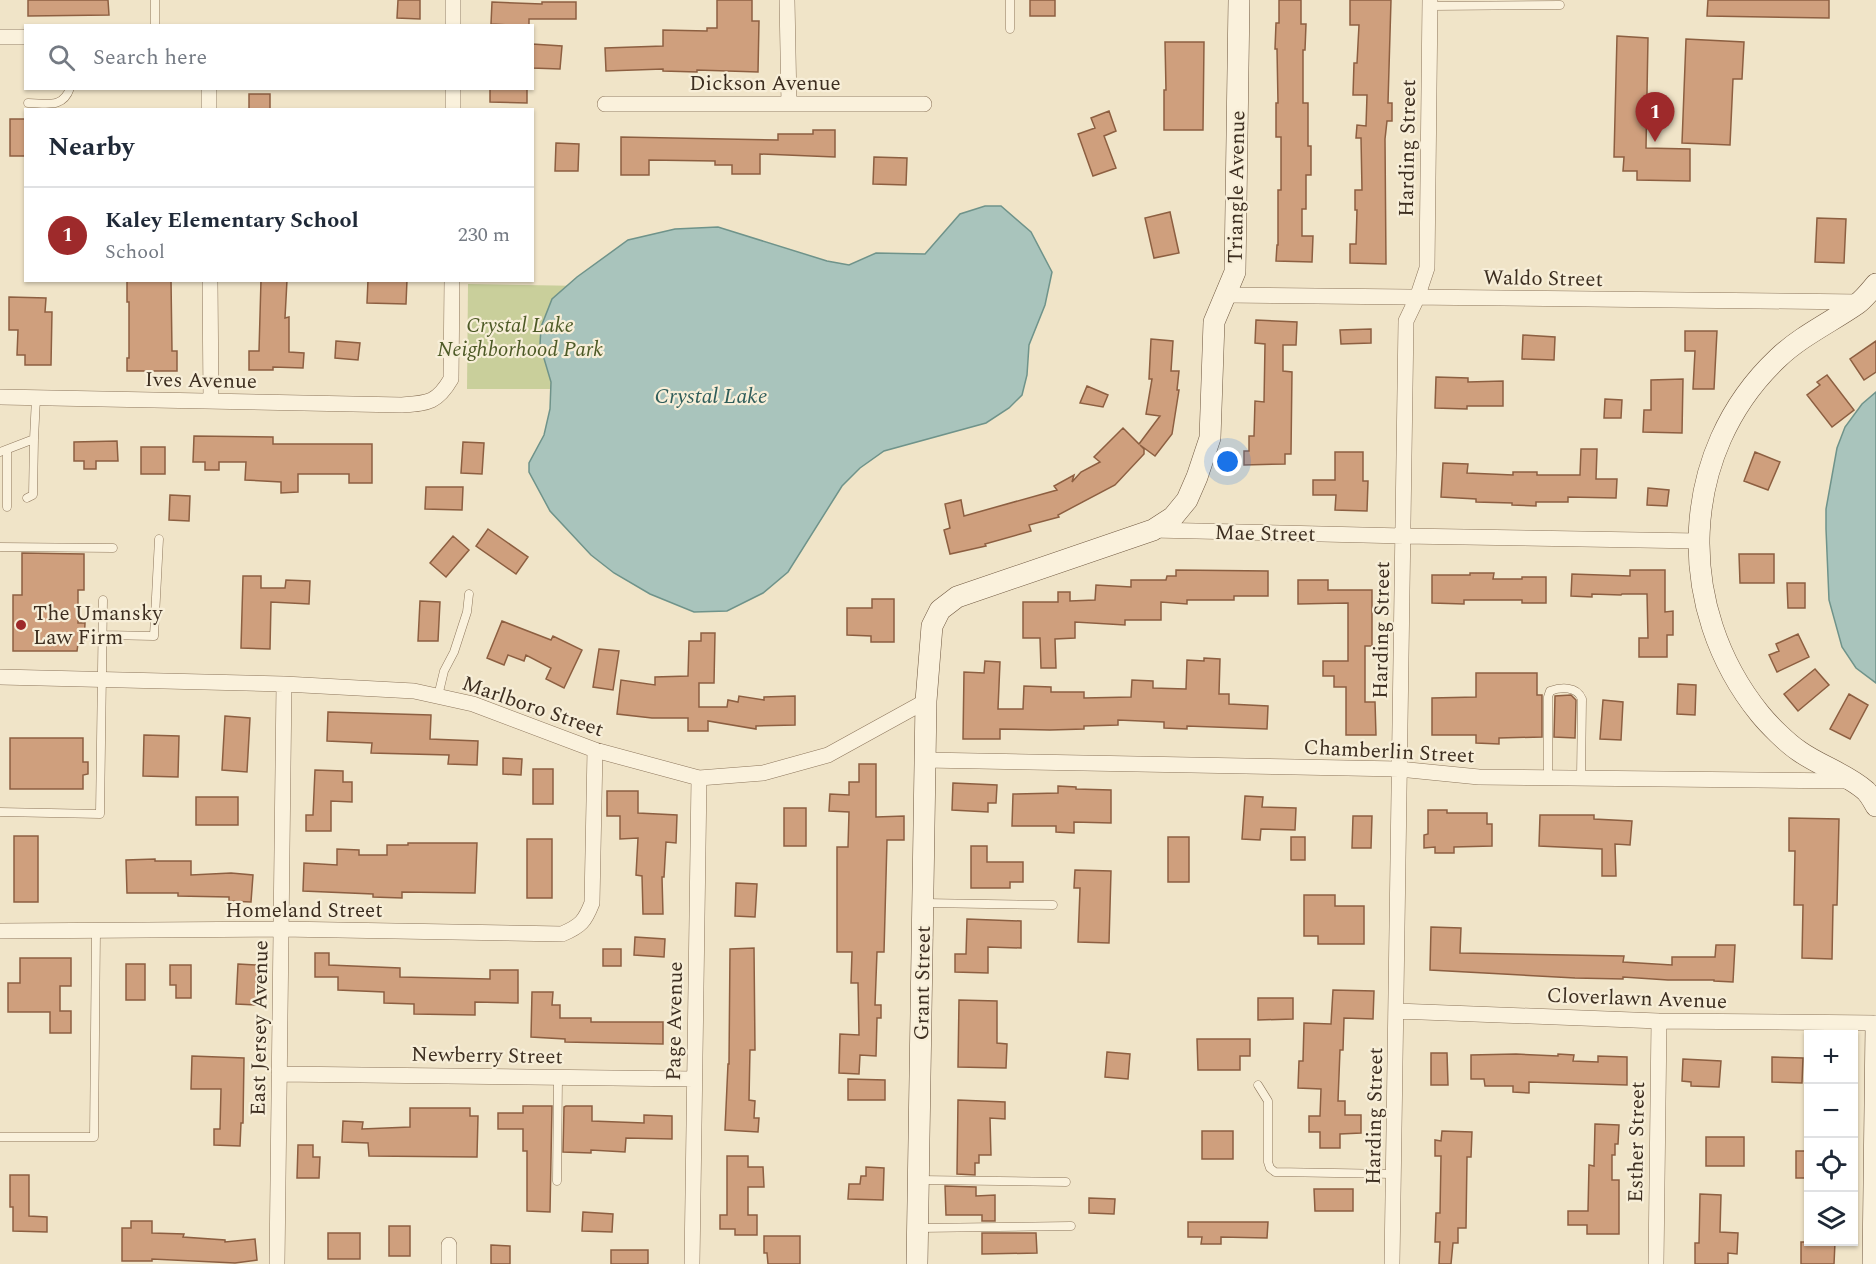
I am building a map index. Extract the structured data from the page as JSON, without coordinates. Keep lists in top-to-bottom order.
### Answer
{
  "streets": {
    "street": [
      "Dickson Avenue",
      "Harding Street",
      "Triangle Avenue",
      "Waldo Street",
      "Ives Avenue",
      "Mae Street",
      "Marlboro Street",
      "Chamberlin Street",
      "Homeland Street",
      "Grant Street",
      "Cloverlawn Avenue",
      "Page Avenue",
      "East Jersey Avenue",
      "Newberry Street",
      "Esther Street"
    ]
  },
  "crossings": [
    ["Harding Street", "Waldo Street"],
    ["Harding Street", "Mae Street"],
    ["Harding Street", "Chamberlin Street"],
    ["Harding Street", "Cloverlawn Avenue"],
    ["Triangle Avenue", "Waldo Street"],
    ["Triangle Avenue", "Mae Street"],
    ["Mae Street", "Marlboro Street"],
    ["Mae Street", "Grant Street"],
    ["Marlboro Street", "Homeland Street"],
    ["Marlboro Street", "Grant Street"],
    ["Marlboro Street", "Page Avenue"],
    ["Marlboro Street", "East Jersey Avenue"],
    ["Chamberlin Street", "Grant Street"],
    ["Homeland Street", "East Jersey Avenue"],
    ["Cloverlawn Avenue", "Esther Street"],
    ["Page Avenue", "Newberry Street"],
    ["East Jersey Avenue", "Newberry Street"]
  ],
  "water": ["Crystal Lake"],
  "parks": ["Crystal Lake Neighborhood Park"],
  "places": ["The Umansky Law Firm"],
  "page": {
    "search": "Search here",
    "pins": "1",
    "heading": "Nearby",
    "list": [
      {
        "mark": "1",
        "name": "Kaley Elementary School",
        "note": "School",
        "value": "230 m"
      }
    ],
    "map_buttons": ["+", "−"]
  }
}
